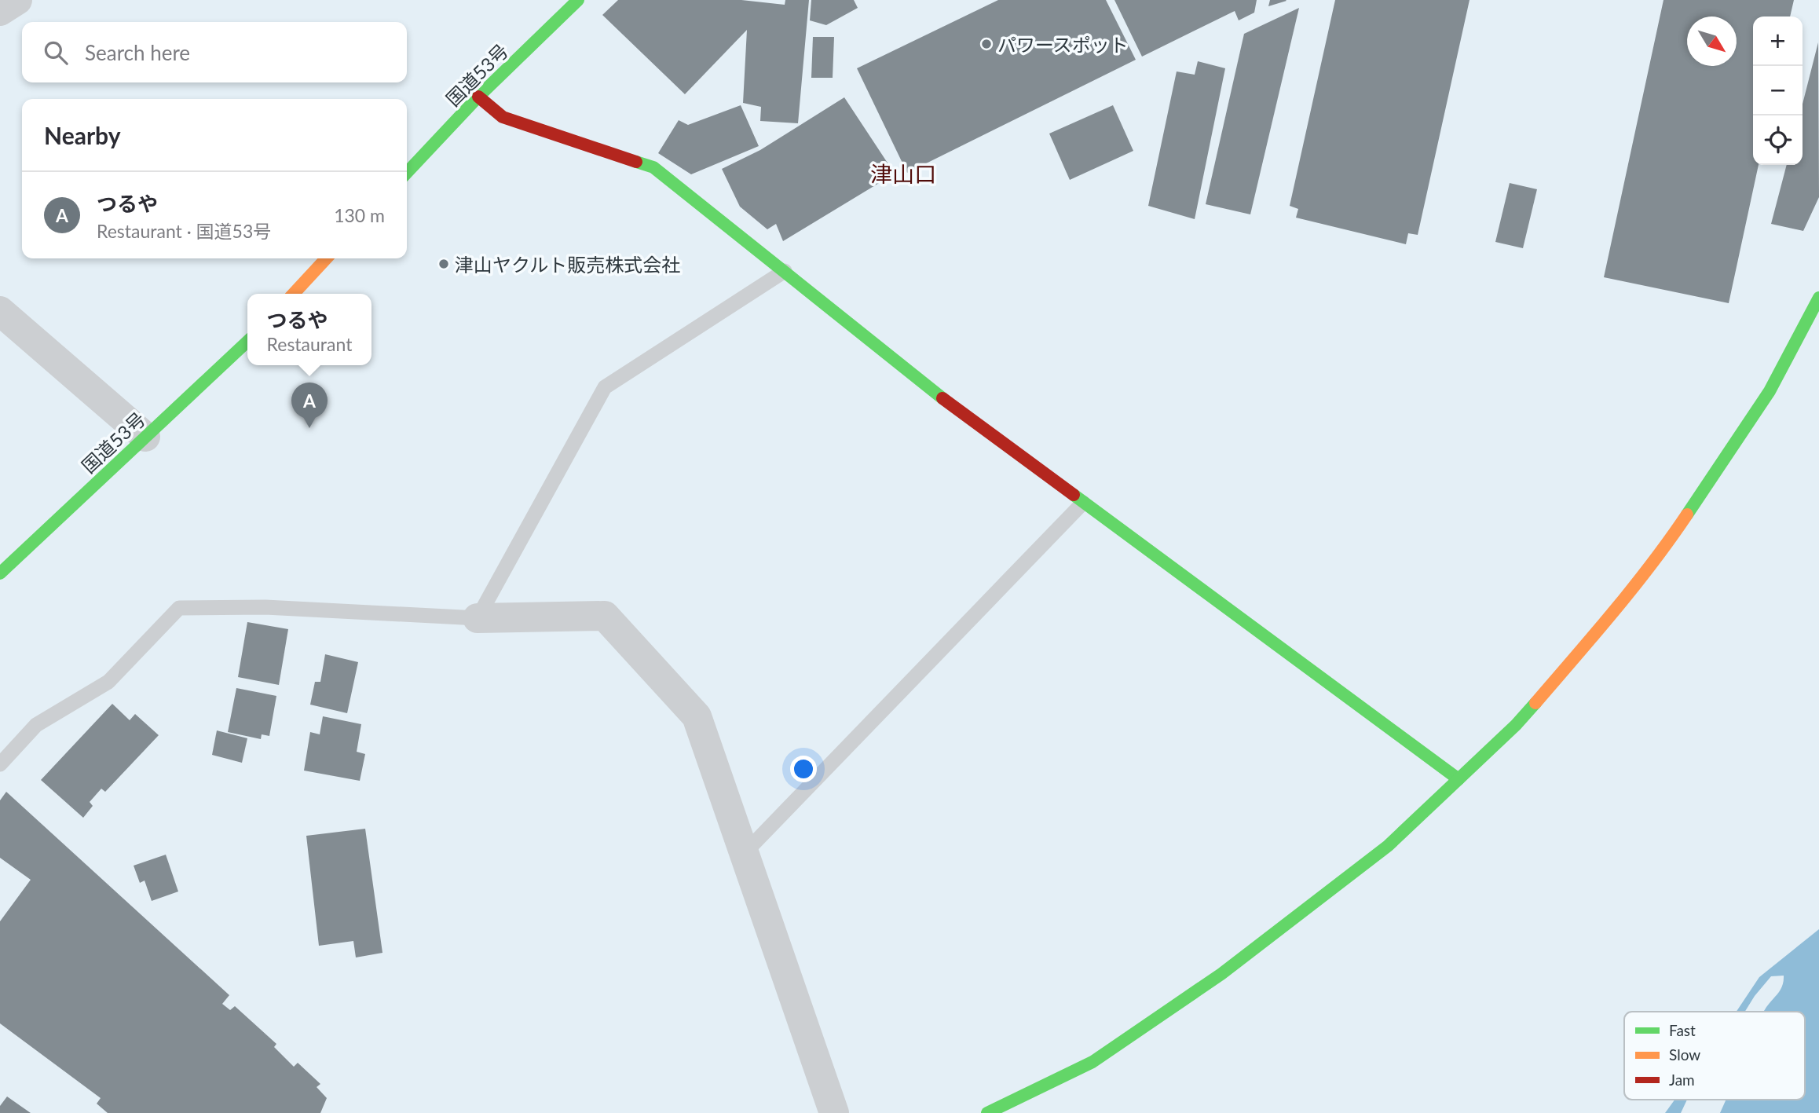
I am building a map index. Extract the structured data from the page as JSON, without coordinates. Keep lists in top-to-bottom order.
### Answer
{
  "streets": {
    "main road": ["国道53号"]
  },
  "districts": ["津山口"],
  "places": ["パワースポット", "津山ヤクルト販売株式会社"],
  "legend": ["Fast", "Slow", "Jam"],
  "north": "bottom right",
  "page": {
    "map_buttons": ["+", "−"],
    "search": "Search here",
    "heading": "Nearby",
    "list": [
      {
        "mark": "A",
        "name": "つるや",
        "note": "Restaurant · 国道53号",
        "value": "130 m"
      }
    ],
    "popup": ["つるや", "Restaurant"],
    "pins": "A"
  }
}
